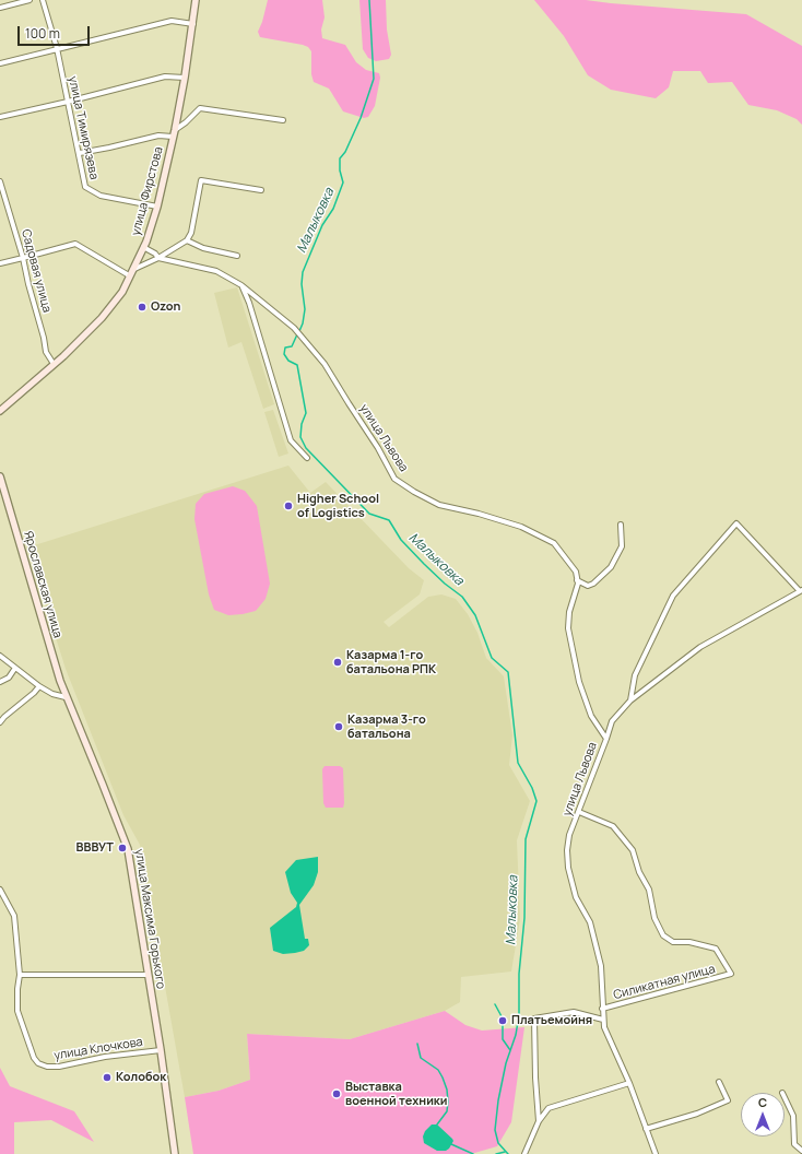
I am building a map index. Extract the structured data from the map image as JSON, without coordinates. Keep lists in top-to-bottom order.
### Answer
{
  "streets": {
    "main road": ["улица Фирстова", "Ярославская улица", "улица Максима Горького"],
    "street": [
      "улица Тимирязева",
      "Садовая улица",
      "улица Львова",
      "Силикатная улица",
      "улица Клочкова"
    ]
  },
  "crossings": [
    ["улица Тимирязева", "улица Фирстова"],
    ["улица Фирстова", "Садовая улица"],
    ["улица Львова", "Силикатная улица"],
    ["Ярославская улица", "улица Максима Горького"],
    ["улица Максима Горького", "улица Клочкова"]
  ],
  "water": ["Малыковка"],
  "places": [
    "Ozon",
    "Higher School of Logistics",
    "Казарма 1-го батальона РПК",
    "Казарма 3-го батальона",
    "ВВВУТ",
    "Платьемойня",
    "Колобок",
    "Выставка военной техники"
  ],
  "scale_bar": "100 m",
  "north": "top"
}
